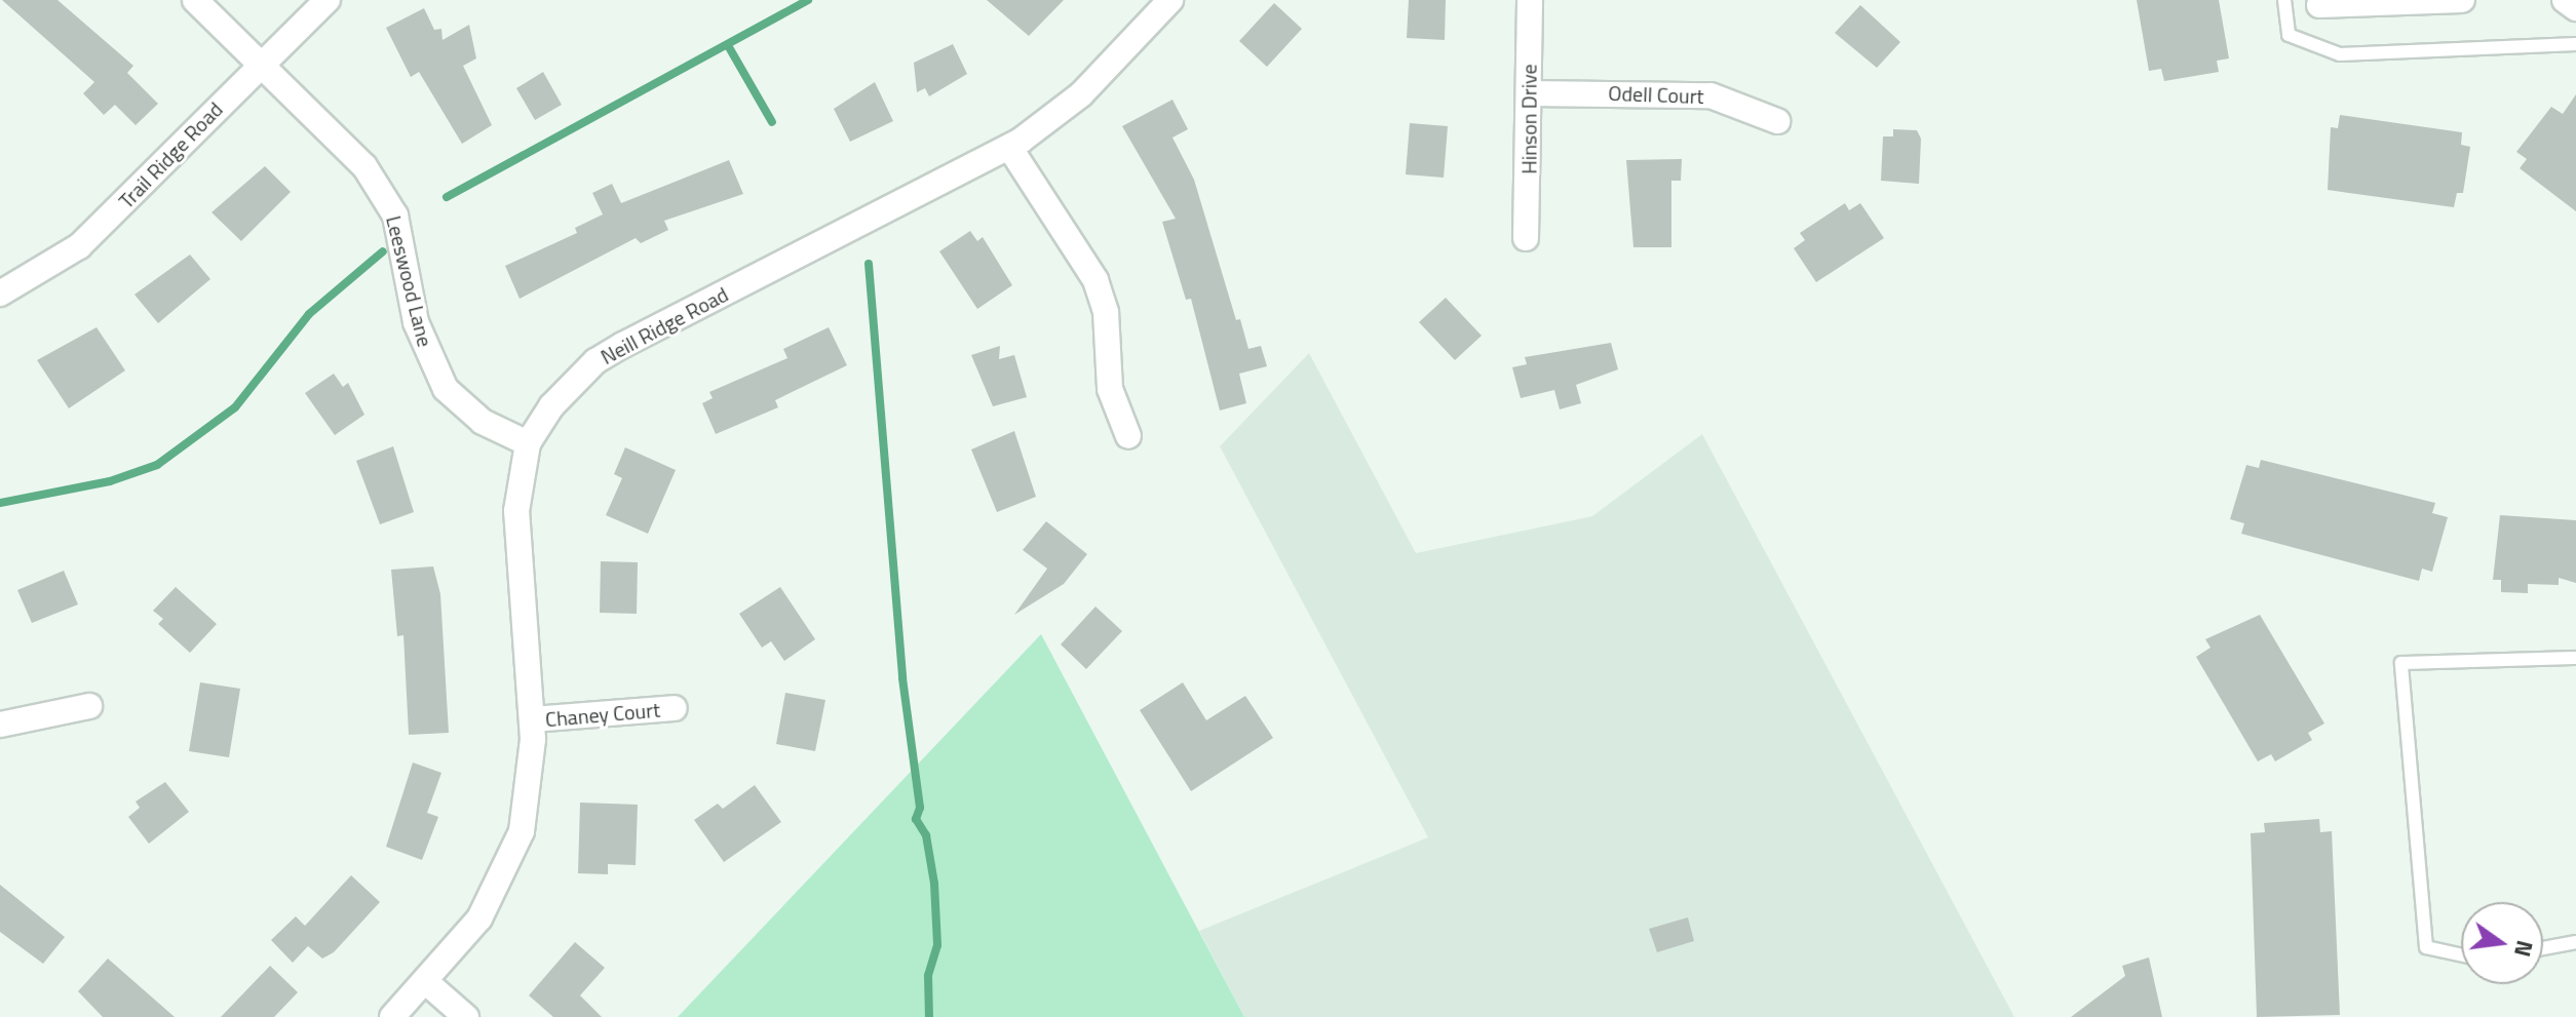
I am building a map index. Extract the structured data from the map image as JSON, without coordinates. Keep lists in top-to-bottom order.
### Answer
{
  "streets": {
    "street": [
      "Odell Court",
      "Hinson Drive",
      "Trail Ridge Road",
      "Leeswood Lane",
      "Neill Ridge Road",
      "Chaney Court"
    ]
  },
  "crossings": [
    ["Odell Court", "Hinson Drive"],
    ["Trail Ridge Road", "Leeswood Lane"],
    ["Leeswood Lane", "Neill Ridge Road"],
    ["Neill Ridge Road", "Chaney Court"]
  ],
  "north": "right"
}
